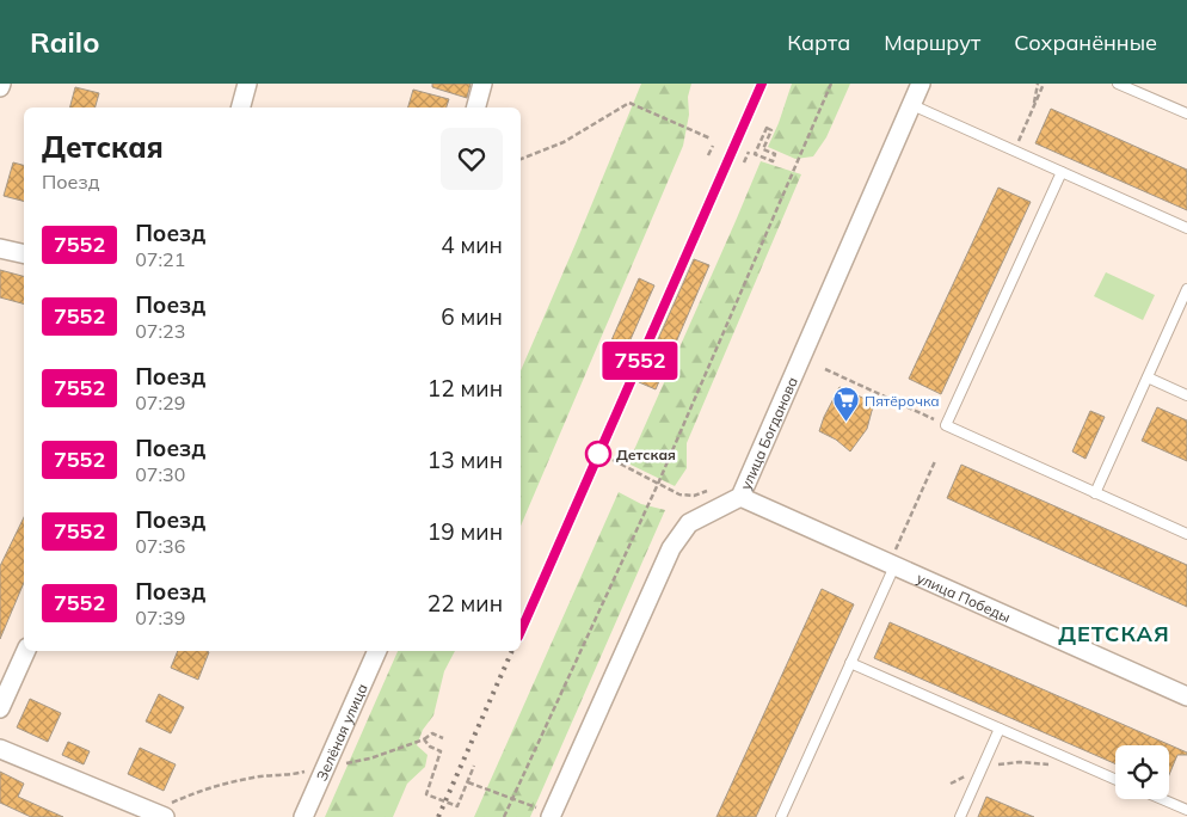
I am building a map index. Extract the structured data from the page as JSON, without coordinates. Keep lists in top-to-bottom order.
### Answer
{
  "streets": {
    "street": ["улица Богданова", "улица Победы", "Зелёная улица"]
  },
  "crossings": [
    ["улица Богданова", "улица Победы"]
  ],
  "districts": ["ДЕТСКАЯ"],
  "places": {
    "supermarket": ["Пятёрочка"],
    "other": ["Детская"]
  },
  "page": {
    "header": "Railo",
    "nav": ["Карта", "Маршрут", "Сохранённые"],
    "on_map": "7552",
    "heading": ["Детская", "Поезд"],
    "list": [
      {
        "mark": "7552",
        "name": "Поезд",
        "note": "07:21",
        "value": "4 мин"
      },
      {
        "mark": "7552",
        "name": "Поезд",
        "note": "07:23",
        "value": "6 мин"
      },
      {
        "mark": "7552",
        "name": "Поезд",
        "note": "07:29",
        "value": "12 мин"
      },
      {
        "mark": "7552",
        "name": "Поезд",
        "note": "07:30",
        "value": "13 мин"
      },
      {
        "mark": "7552",
        "name": "Поезд",
        "note": "07:36",
        "value": "19 мин"
      },
      {
        "mark": "7552",
        "name": "Поезд",
        "note": "07:39",
        "value": "22 мин"
      }
    ]
  }
}
